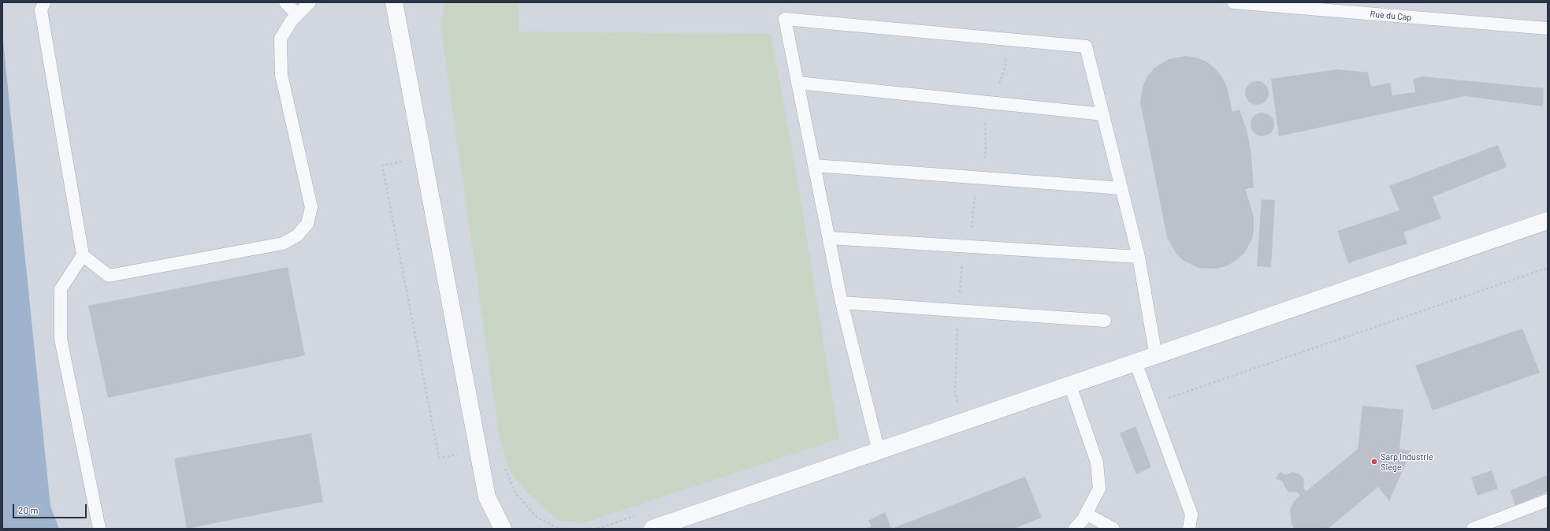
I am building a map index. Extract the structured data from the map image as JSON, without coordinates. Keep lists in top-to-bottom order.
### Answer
{
  "streets": {
    "lane": ["Rue du Cap"]
  },
  "places": ["Sarp Industrie Siege"],
  "scale_bar": "20 m"
}
